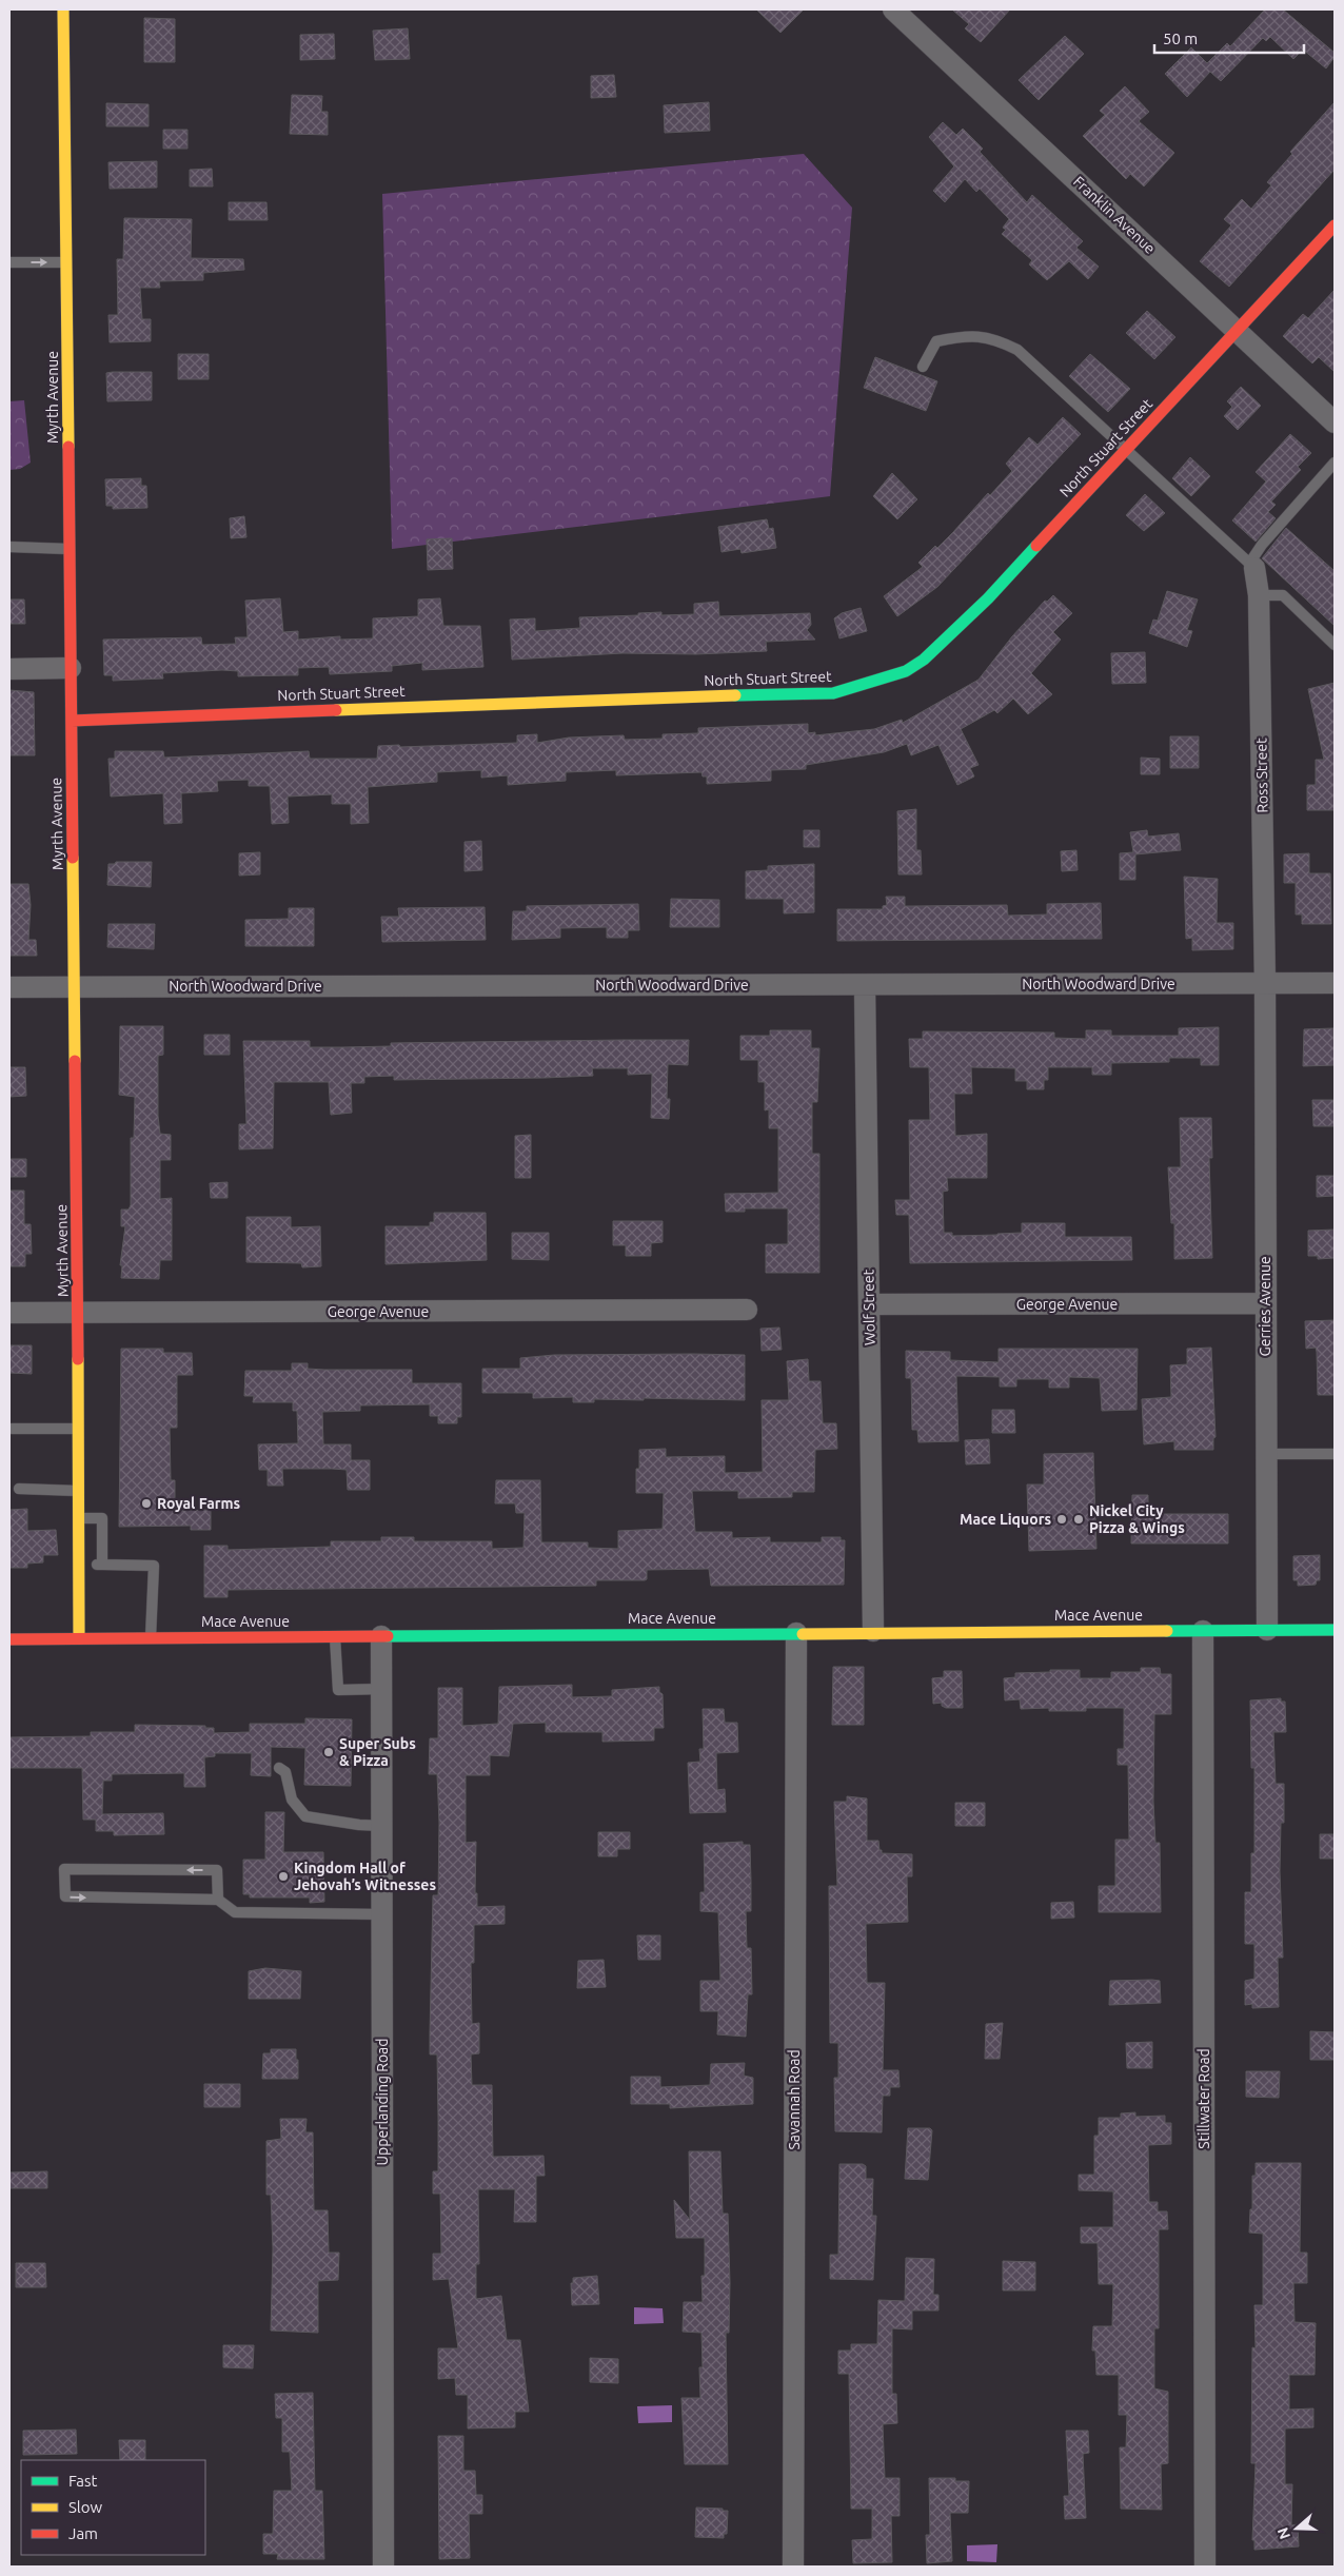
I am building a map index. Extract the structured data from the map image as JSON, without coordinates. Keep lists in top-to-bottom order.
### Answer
{
  "streets": {
    "street": [
      "Franklin Avenue",
      "Myrth Avenue",
      "North Stuart Street",
      "Ross Street",
      "North Woodward Drive",
      "George Avenue",
      "Gerries Avenue",
      "Wolf Street",
      "Mace Avenue",
      "Stillwater Road",
      "Savannah Road",
      "Upperlanding Road"
    ]
  },
  "crossings": [
    ["Franklin Avenue", "North Stuart Street"],
    ["Myrth Avenue", "North Stuart Street"],
    ["Myrth Avenue", "North Woodward Drive"],
    ["Myrth Avenue", "George Avenue"],
    ["Myrth Avenue", "Mace Avenue"],
    ["Ross Street", "North Woodward Drive"],
    ["Ross Street", "Gerries Avenue"],
    ["North Woodward Drive", "Gerries Avenue"],
    ["North Woodward Drive", "Wolf Street"],
    ["George Avenue", "Gerries Avenue"],
    ["George Avenue", "Wolf Street"],
    ["Gerries Avenue", "Mace Avenue"],
    ["Wolf Street", "Mace Avenue"],
    ["Mace Avenue", "Stillwater Road"],
    ["Mace Avenue", "Savannah Road"],
    ["Mace Avenue", "Upperlanding Road"]
  ],
  "places": [
    "Royal Farms",
    "Mace Liquors",
    "Nickel City Pizza & Wings",
    "Super Subs & Pizza",
    "Kingdom Hall of Jehovah’s Witnesses"
  ],
  "legend": ["Fast", "Slow", "Jam"],
  "scale_bar": "50 m",
  "north": "left"
}
